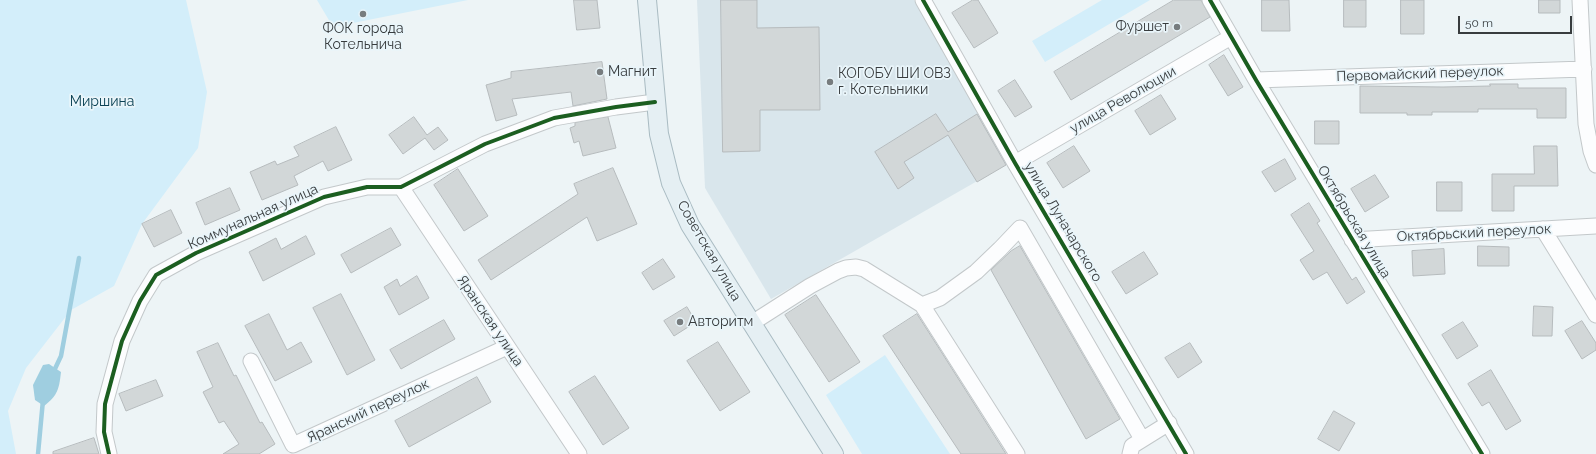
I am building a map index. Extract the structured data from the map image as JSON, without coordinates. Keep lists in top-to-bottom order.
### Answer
{
  "streets": {
    "main road": ["Советская улица"],
    "street": [
      "Первомайский переулок",
      "улица Революции",
      "Коммунальная улица",
      "улица Луначарского",
      "Октябрьская улица",
      "Октябрьский переулок",
      "Яранская улица",
      "Яранский переулок"
    ]
  },
  "crossings": [
    ["Первомайский переулок", "Октябрьская улица"],
    ["улица Революции", "улица Луначарского"],
    ["улица Революции", "Октябрьская улица"],
    ["Коммунальная улица", "Советская улица"],
    ["Коммунальная улица", "Яранская улица"],
    ["Октябрьская улица", "Октябрьский переулок"],
    ["Яранская улица", "Яранский переулок"]
  ],
  "parks": ["Миршина"],
  "places": [
    "ФОК города Котельнича",
    "Фуршет",
    "Магнит",
    "КОГОБУ ШИ ОВЗ г. Котельники",
    "Авторитм"
  ],
  "scale_bar": "50 m"
}
